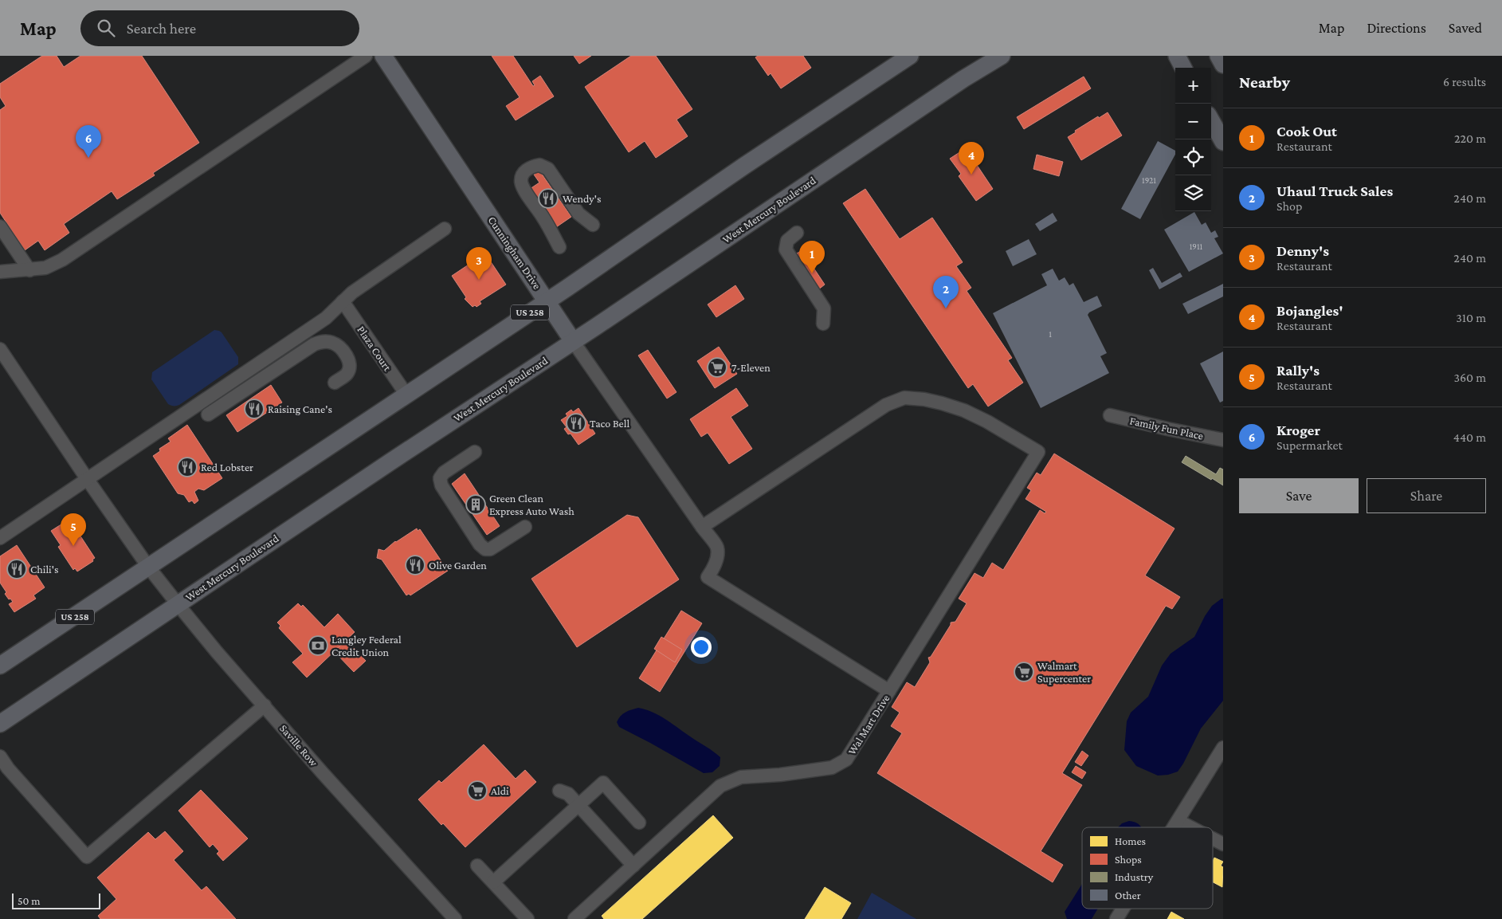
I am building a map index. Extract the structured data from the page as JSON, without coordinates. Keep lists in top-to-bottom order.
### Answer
{
  "streets": {
    "main road": ["West Mercury Boulevard", "Cunningham Drive", "US 258"],
    "street": [
      "Plaza Court",
      "Family Fun Place",
      "Wal Mart Drive",
      "Saville Row"
    ]
  },
  "crossings": [
    ["West Mercury Boulevard", "Cunningham Drive"],
    ["West Mercury Boulevard", "Saville Row"],
    ["Cunningham Drive", "US 258"],
    ["Cunningham Drive", "Wal Mart Drive"],
    ["US 258", "Plaza Court"],
    ["US 258", "Saville Row"]
  ],
  "places": {
    "restaurant": [
      "Wendy's",
      "Raising Cane's",
      "Taco Bell",
      "Red Lobster",
      "Olive Garden",
      "Chili's"
    ],
    "supermarket": ["7-Eleven", "Walmart Supercenter", "Aldi"],
    "building": ["Green Clean Express Auto Wash"],
    "bank": ["Langley Federal Credit Union"]
  },
  "house_numbers": ["1921", "1911", "1"],
  "legend": [
    "Homes",
    "Shops",
    "Industry",
    "Other"
  ],
  "scale_bar": "50 m",
  "page": {
    "header": "Map",
    "search": "Search here",
    "nav": ["Map", "Directions", "Saved"],
    "heading": ["Nearby", "6 results"],
    "map_buttons": ["+", "−"],
    "list": [
      {
        "mark": "1",
        "name": "Cook Out",
        "note": "Restaurant",
        "value": "220 m"
      },
      {
        "mark": "2",
        "name": "Uhaul Truck Sales",
        "note": "Shop",
        "value": "240 m"
      },
      {
        "mark": "3",
        "name": "Denny's",
        "note": "Restaurant",
        "value": "240 m"
      },
      {
        "mark": "4",
        "name": "Bojangles'",
        "note": "Restaurant",
        "value": "310 m"
      },
      {
        "mark": "5",
        "name": "Rally's",
        "note": "Restaurant",
        "value": "360 m"
      },
      {
        "mark": "6",
        "name": "Kroger",
        "note": "Supermarket",
        "value": "440 m"
      }
    ],
    "pins": [
      "6",
      "4",
      "1",
      "3",
      "2",
      "5"
    ],
    "buttons": ["Save", "Share"],
    "scale": "50 m"
  }
}
